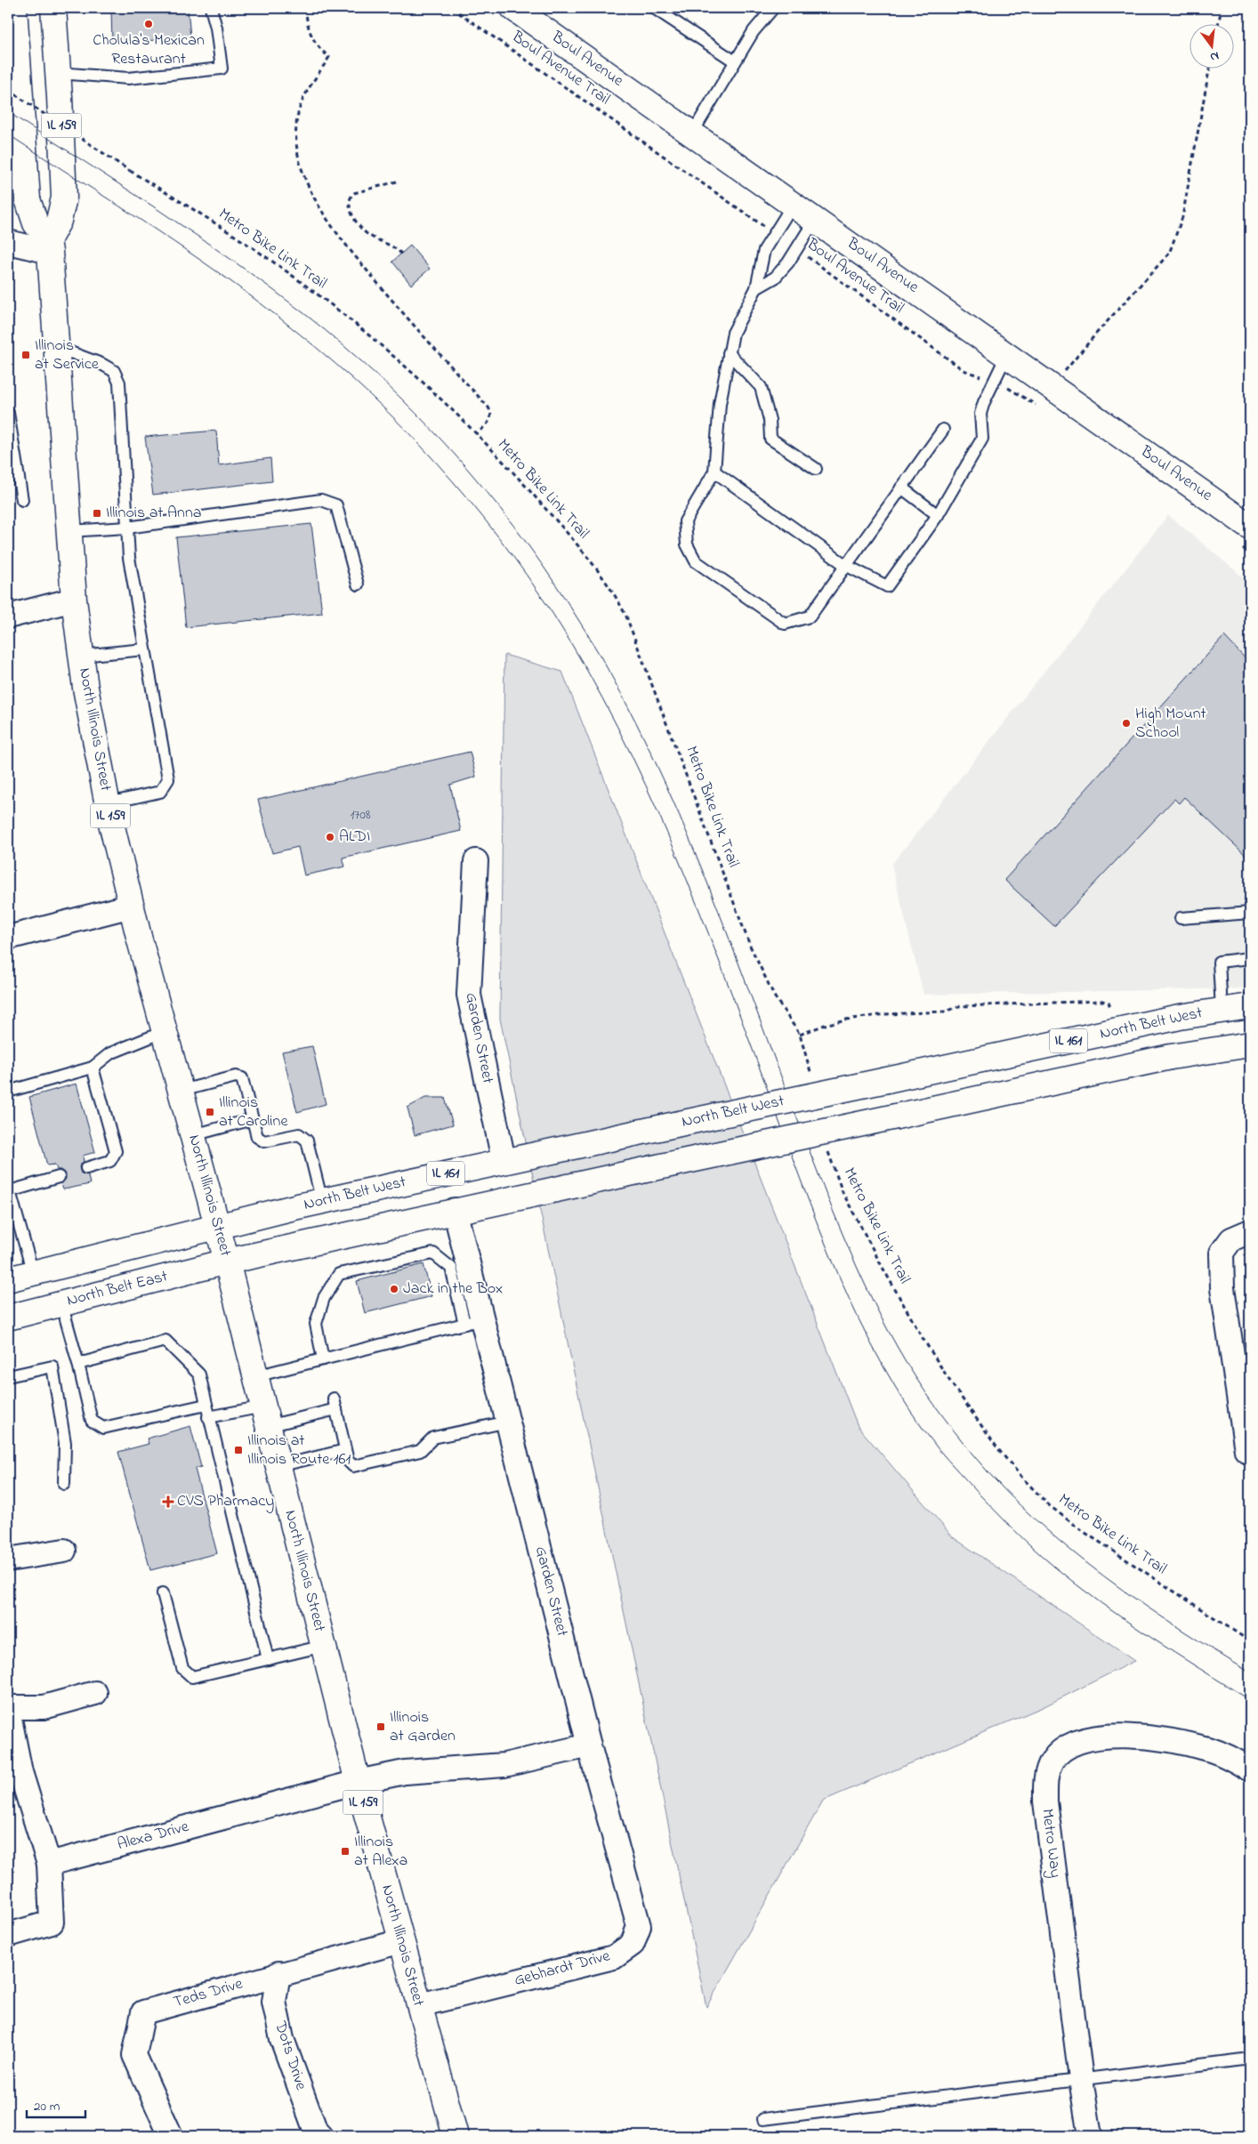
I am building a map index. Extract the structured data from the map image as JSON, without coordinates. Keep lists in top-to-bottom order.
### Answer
{
  "streets": {
    "main road": [
      "Boul Avenue",
      "IL 159",
      "North Illinois Street",
      "North Belt West",
      "IL 161",
      "North Belt East"
    ],
    "street": [
      "Garden Street",
      "Alexa Drive",
      "Metro Way",
      "Gebhardt Drive",
      "Teds Drive",
      "Dots Drive"
    ],
    "path": ["Boul Avenue Trail", "Metro Bike Link Trail"]
  },
  "crossings": [
    ["Boul Avenue", "Boul Avenue Trail"],
    ["IL 159", "North Illinois Street"],
    ["North Illinois Street", "North Belt West"],
    ["North Illinois Street", "IL 161"],
    ["North Illinois Street", "North Belt East"],
    ["North Illinois Street", "Alexa Drive"],
    ["North Illinois Street", "Gebhardt Drive"],
    ["North Illinois Street", "Teds Drive"],
    ["North Belt West", "Garden Street"],
    ["North Belt West", "IL 161"],
    ["Garden Street", "IL 161"],
    ["Garden Street", "Gebhardt Drive"],
    ["IL 161", "North Belt East"],
    ["Teds Drive", "Dots Drive"]
  ],
  "places": {
    "other": [
      "Cholula's Mexican Restaurant",
      "High Mount School",
      "ALDI",
      "Jack in the Box"
    ],
    "transit": [
      "Illinois at Service",
      "Illinois at Anna",
      "Illinois at Caroline",
      "Illinois at Illinois Route 161",
      "Illinois at Garden",
      "Illinois at Alexa"
    ],
    "health": ["CVS Pharmacy"]
  },
  "house_numbers": ["1708"],
  "scale_bar": "20 m",
  "north": "bottom"
}
